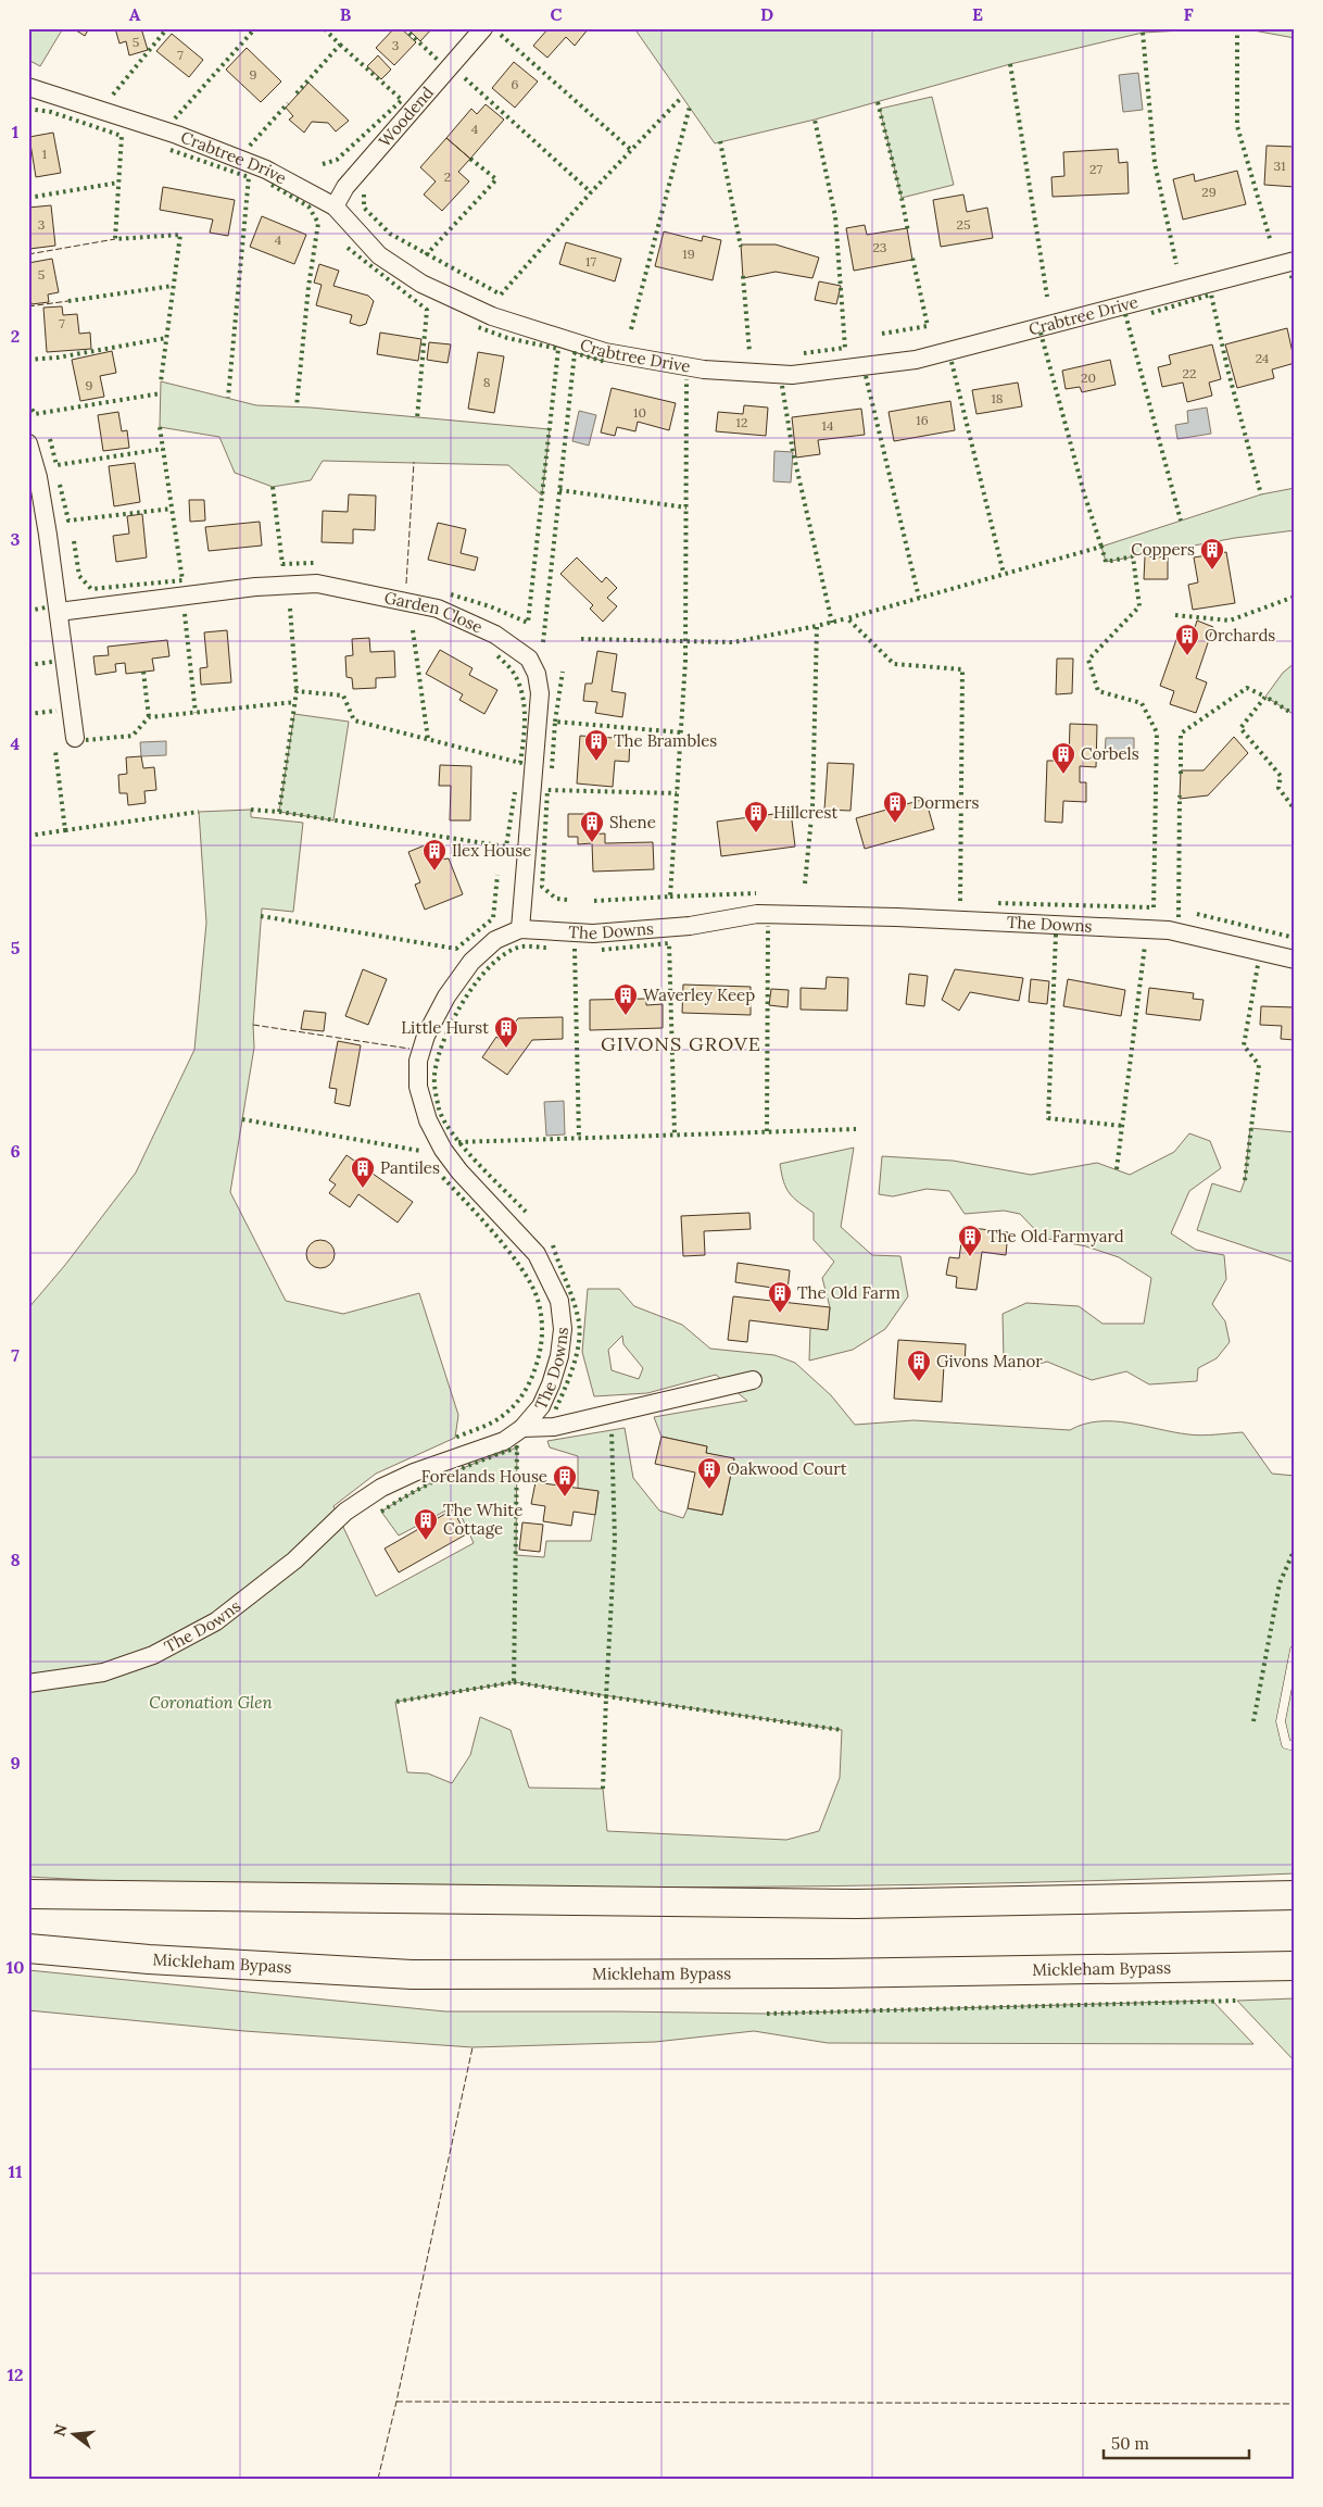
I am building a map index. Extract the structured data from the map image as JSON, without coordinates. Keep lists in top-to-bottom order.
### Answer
{
  "streets": {
    "highway": ["Mickleham Bypass"],
    "street": [
      "Woodend",
      "Crabtree Drive",
      "Garden Close",
      "The Downs"
    ]
  },
  "crossings": [
    ["Woodend", "Crabtree Drive"],
    ["Garden Close", "The Downs"]
  ],
  "districts": ["GIVONS GROVE"],
  "parks": ["Coronation Glen"],
  "places": {
    "building": [
      "Coppers",
      "Orchards",
      "The Brambles",
      "Corbels",
      "Dormers",
      "Hillcrest",
      "Shene",
      "Ilex House",
      "Waverley Keep",
      "Little Hurst",
      "Pantiles",
      "The Old Farmyard",
      "The Old Farm",
      "Givons Manor",
      "Oakwood Court",
      "Forelands House",
      "The White Cottage"
    ]
  },
  "house_numbers": [
    "5",
    "3",
    "7",
    "9",
    "6",
    "4",
    "1",
    "31",
    "27",
    "2",
    "29",
    "3",
    "25",
    "4",
    "23",
    "19",
    "17",
    "5",
    "7",
    "24",
    "22",
    "20",
    "8",
    "9",
    "18",
    "10",
    "16",
    "12",
    "14"
  ],
  "scale_bar": "50 m",
  "north": "left",
  "grid": {
    "columns": [
      "A",
      "B",
      "C",
      "D",
      "E",
      "F"
    ],
    "rows": [
      "1",
      "2",
      "3",
      "4",
      "5",
      "6",
      "7",
      "8",
      "9",
      "10",
      "11",
      "12"
    ]
  }
}
